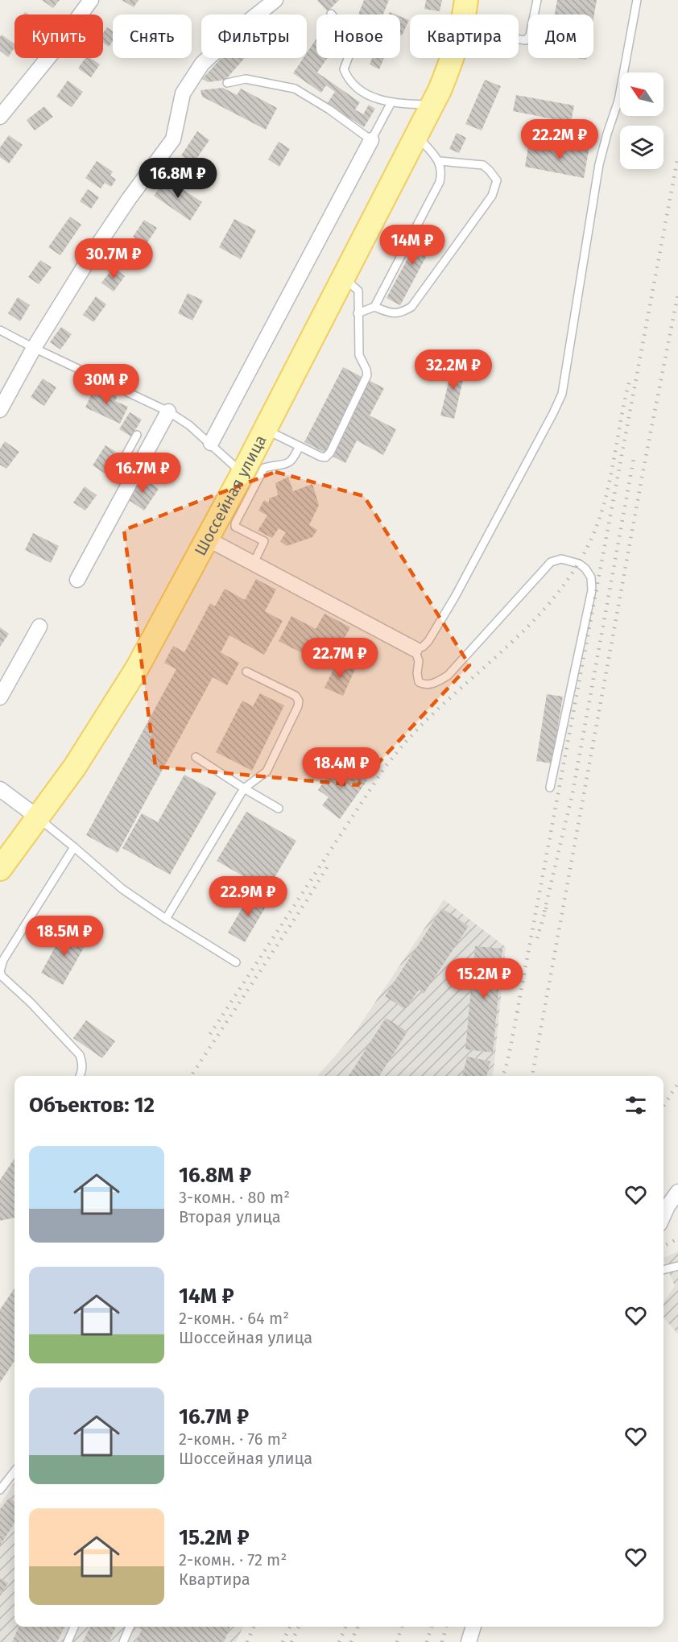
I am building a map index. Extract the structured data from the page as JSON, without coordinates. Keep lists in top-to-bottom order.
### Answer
{
  "streets": {
    "main road": ["Шоссейная улица"]
  },
  "north": "top left",
  "page": {
    "chip": [
      "Купить",
      "Снять",
      "Фильтры",
      "Новое",
      "Квартира",
      "Дом"
    ],
    "price": [
      "22.2M ₽",
      "16.8M ₽",
      "14M ₽",
      "30.7M ₽",
      "32.2M ₽",
      "30M ₽",
      "16.7M ₽",
      "22.7M ₽",
      "18.4M ₽",
      "22.9M ₽",
      "18.5M ₽",
      "15.2M ₽"
    ],
    "heading": "Объектов: 12",
    "list": [
      {
        "name": "16.8M ₽",
        "note": "3-комн. · 80 m² · Вторая улица"
      },
      {
        "name": "14M ₽",
        "note": "2-комн. · 64 m² · Шоссейная улица"
      },
      {
        "name": "16.7M ₽",
        "note": "2-комн. · 76 m² · Шоссейная улица"
      },
      {
        "name": "15.2M ₽",
        "note": "2-комн. · 72 m² · Квартира"
      }
    ]
  }
}
